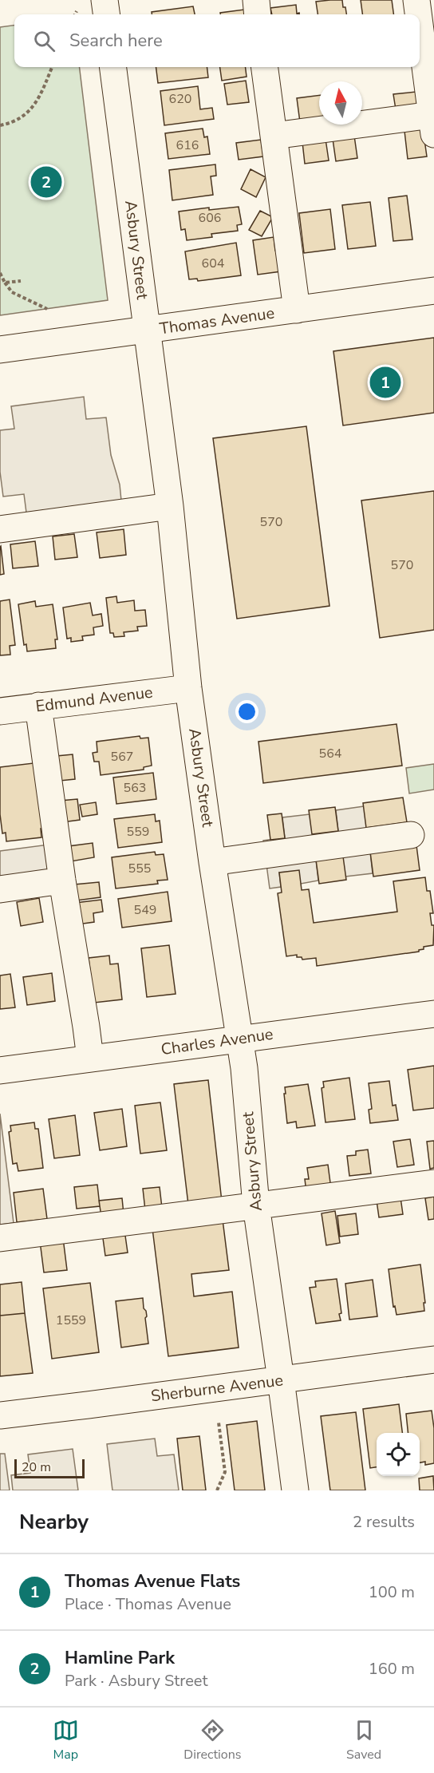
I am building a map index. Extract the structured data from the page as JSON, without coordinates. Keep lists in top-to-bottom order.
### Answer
{
  "streets": {
    "street": [
      "Asbury Street",
      "Thomas Avenue",
      "Edmund Avenue",
      "Charles Avenue",
      "Sherburne Avenue"
    ]
  },
  "crossings": [
    ["Asbury Street", "Thomas Avenue"],
    ["Asbury Street", "Edmund Avenue"],
    ["Asbury Street", "Charles Avenue"],
    ["Asbury Street", "Sherburne Avenue"]
  ],
  "house_numbers": [
    "620",
    "616",
    "606",
    "604",
    "570",
    "570",
    "564",
    "567",
    "563",
    "559",
    "555",
    "549",
    "1559"
  ],
  "scale_bar": "20 m",
  "north": "top",
  "page": {
    "search": "Search here",
    "pins": ["2", "1"],
    "scale": "20 m",
    "heading": ["Nearby", "2 results"],
    "list": [
      {
        "mark": "1",
        "name": "Thomas Avenue Flats",
        "note": "Place · Thomas Avenue",
        "value": "100 m"
      },
      {
        "mark": "2",
        "name": "Hamline Park",
        "note": "Park · Asbury Street",
        "value": "160 m"
      }
    ],
    "nav": ["Map", "Directions", "Saved"]
  }
}
